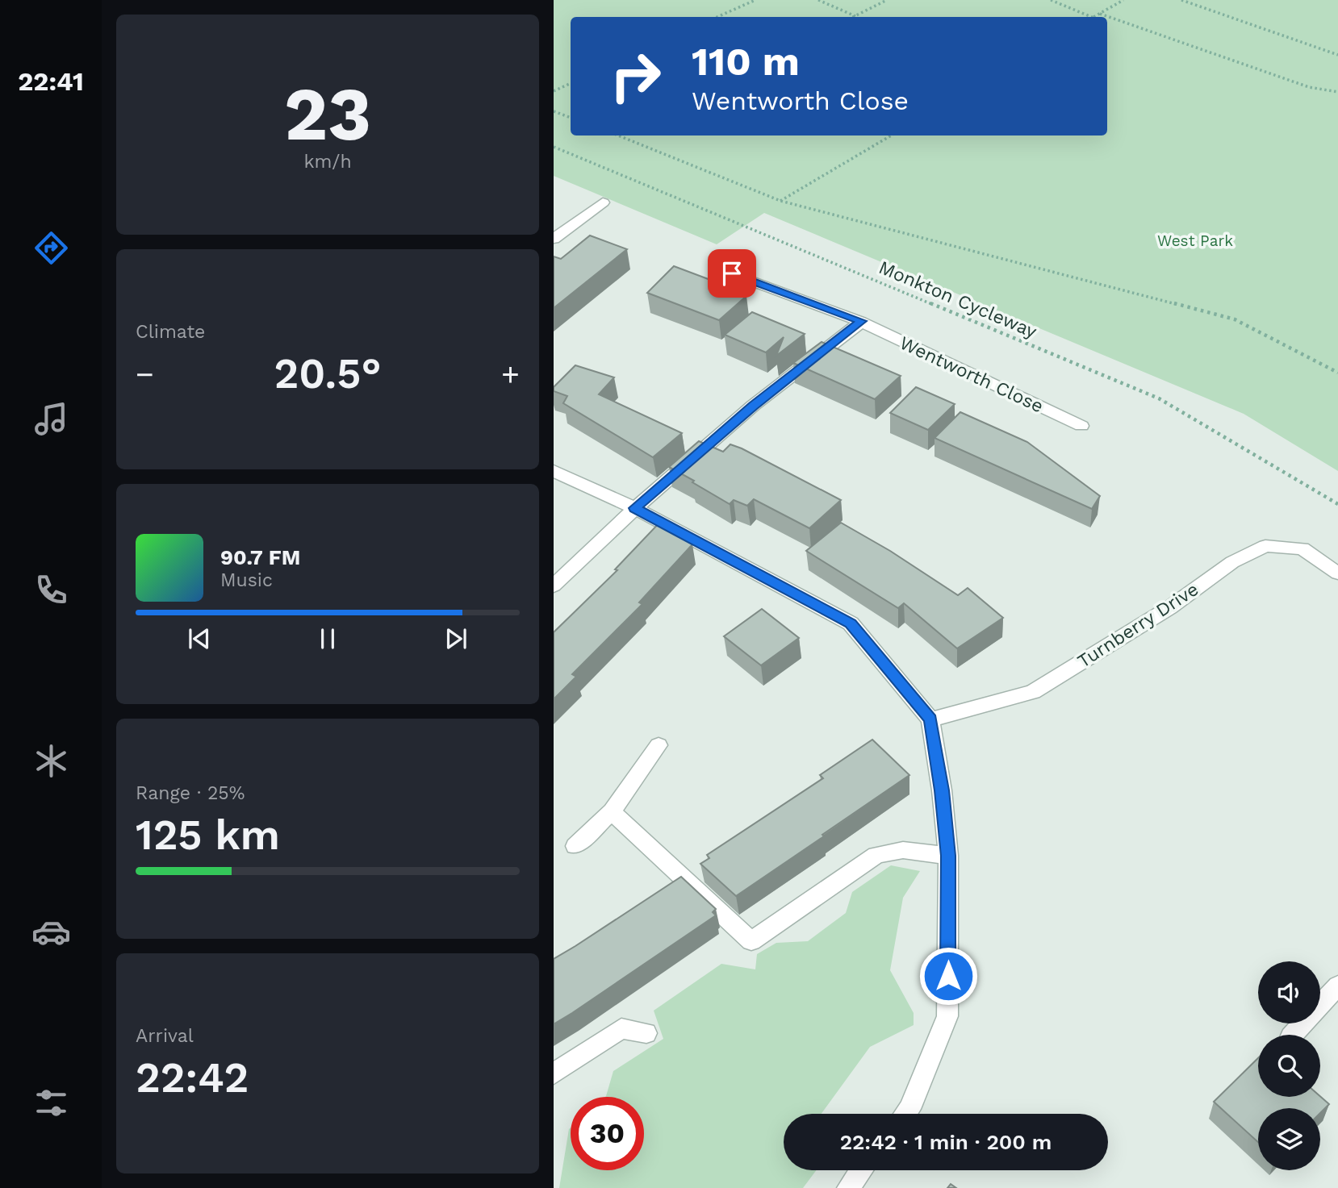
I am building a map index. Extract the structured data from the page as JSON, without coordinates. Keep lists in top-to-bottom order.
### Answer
{
  "streets": {
    "street": ["Wentworth Close", "Turnberry Drive"],
    "path": ["Monkton Cycleway"]
  },
  "parks": ["West Park"],
  "page": {
    "tabs": "22:41",
    "tile": [
      ["23", "km/h"],
      "Climate",
      ["Range · 25%", "125 km"],
      ["Arrival", "22:42"]
    ],
    "turn": ["110 m", "Wentworth Close"],
    "heat": ["−", "20.5°", "+"],
    "song": ["90.7 FM", "Music"],
    "limit": "30",
    "trip": "22:42 · 1 min · 200 m"
  }
}
